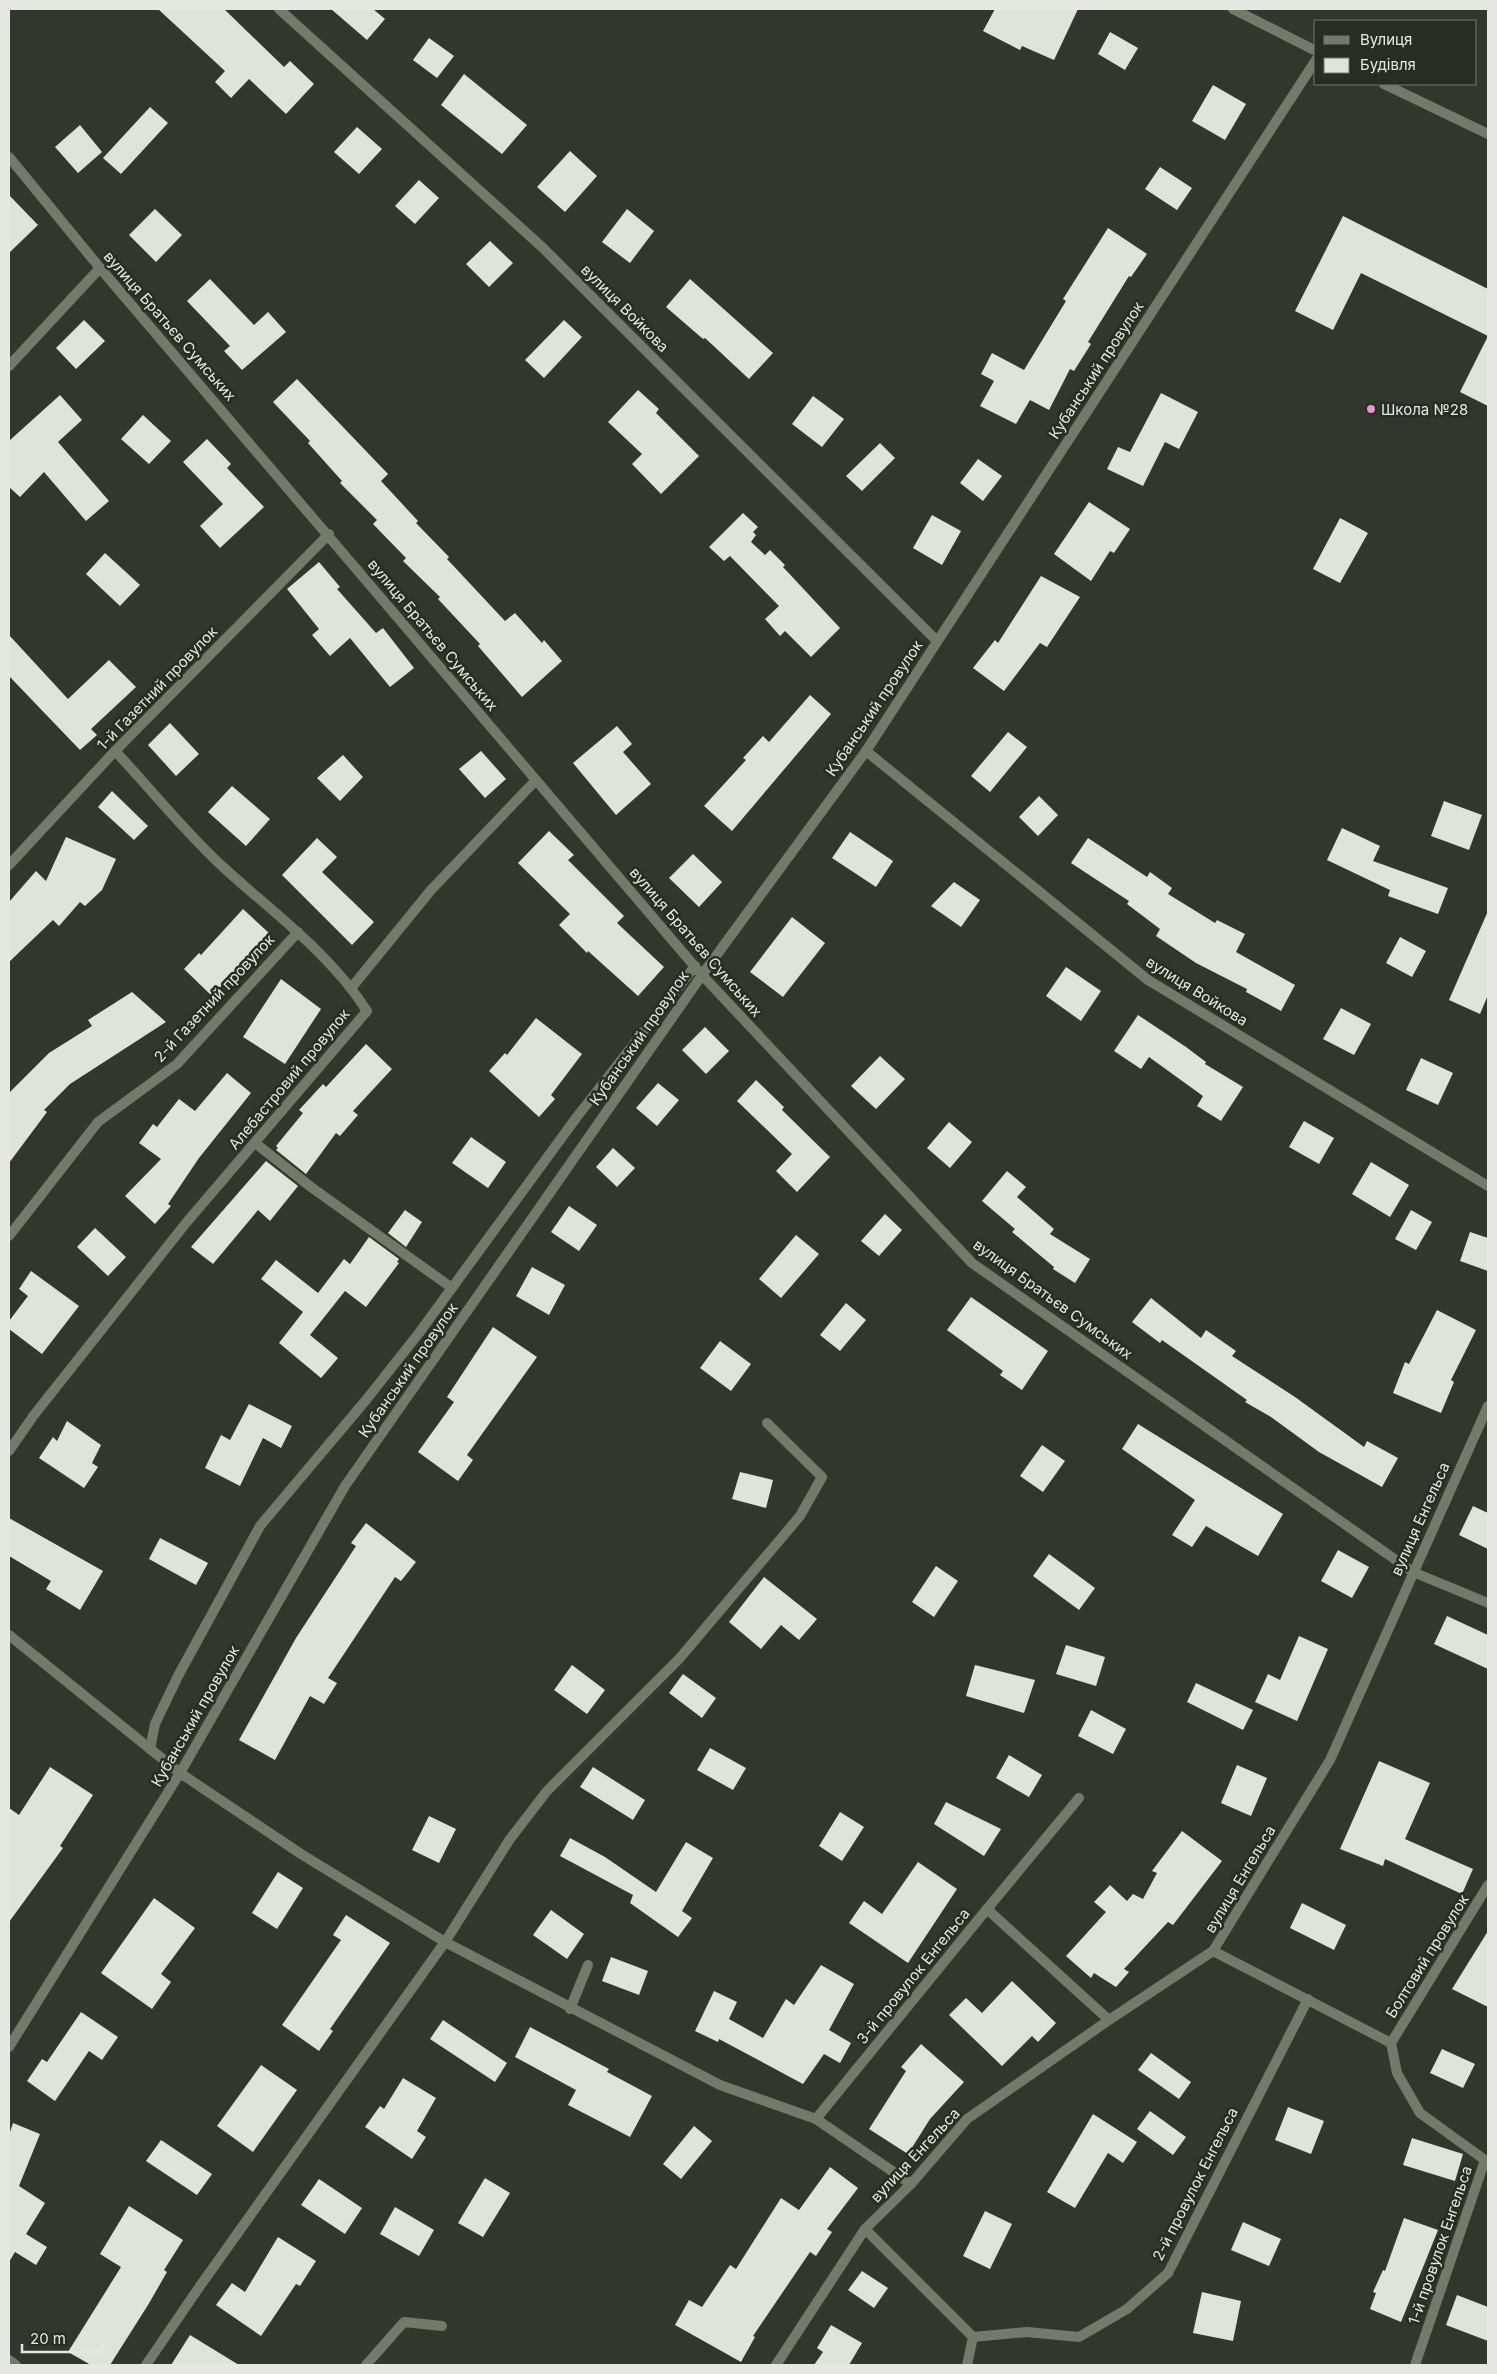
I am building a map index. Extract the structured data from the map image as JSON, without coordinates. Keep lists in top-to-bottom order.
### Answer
{
  "streets": {
    "street": [
      "вулиця Войкова",
      "вулиця Братьєв Сумських",
      "Кубанський провулок",
      "1-й Газетний провулок",
      "2-й Газетний провулок",
      "Алебастровий провулок",
      "вулиця Енгельса",
      "Болтовий провулок",
      "3-й провулок Енгельса",
      "2-й провулок Енгельса",
      "1-й провулок Енгельса"
    ]
  },
  "crossings": [
    ["вулиця Войкова", "Кубанський провулок"],
    ["вулиця Братьєв Сумських", "Кубанський провулок"],
    ["вулиця Братьєв Сумських", "1-й Газетний провулок"],
    ["вулиця Братьєв Сумських", "вулиця Енгельса"],
    ["1-й Газетний провулок", "Алебастровий провулок"],
    ["2-й Газетний провулок", "Алебастровий провулок"],
    ["вулиця Енгельса", "3-й провулок Енгельса"],
    ["Болтовий провулок", "1-й провулок Енгельса"]
  ],
  "places": ["Школа №28"],
  "legend": ["Вулиця", "Будівля"],
  "scale_bar": "20 m"
}
